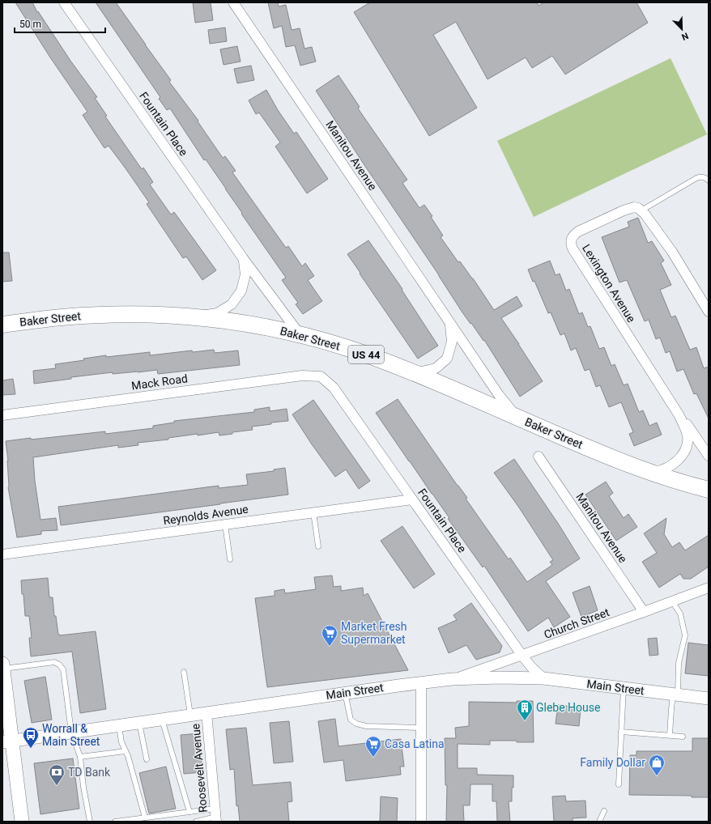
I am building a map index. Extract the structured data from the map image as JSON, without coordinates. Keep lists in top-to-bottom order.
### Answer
{
  "streets": {
    "highway": ["Baker Street", "US 44"],
    "street": [
      "Fountain Place",
      "Manitou Avenue",
      "Lexington Avenue",
      "Mack Road",
      "Reynolds Avenue",
      "Church Street",
      "Main Street",
      "Roosevelt Avenue"
    ]
  },
  "crossings": [
    ["Fountain Place", "Baker Street"],
    ["Fountain Place", "Mack Road"],
    ["Fountain Place", "Reynolds Avenue"],
    ["Fountain Place", "Church Street"],
    ["Fountain Place", "Main Street"],
    ["Manitou Avenue", "Baker Street"],
    ["Manitou Avenue", "Church Street"],
    ["Lexington Avenue", "Baker Street"],
    ["Church Street", "Main Street"],
    ["Main Street", "Roosevelt Avenue"]
  ],
  "places": {
    "supermarket": ["Market Fresh Supermarket", "Casa Latina"],
    "building": ["Glebe House"],
    "bus stop": ["Worrall & Main Street"],
    "shop": ["Family Dollar"],
    "bank": ["TD Bank"]
  },
  "scale_bar": "50 m",
  "north": "bottom right"
}
